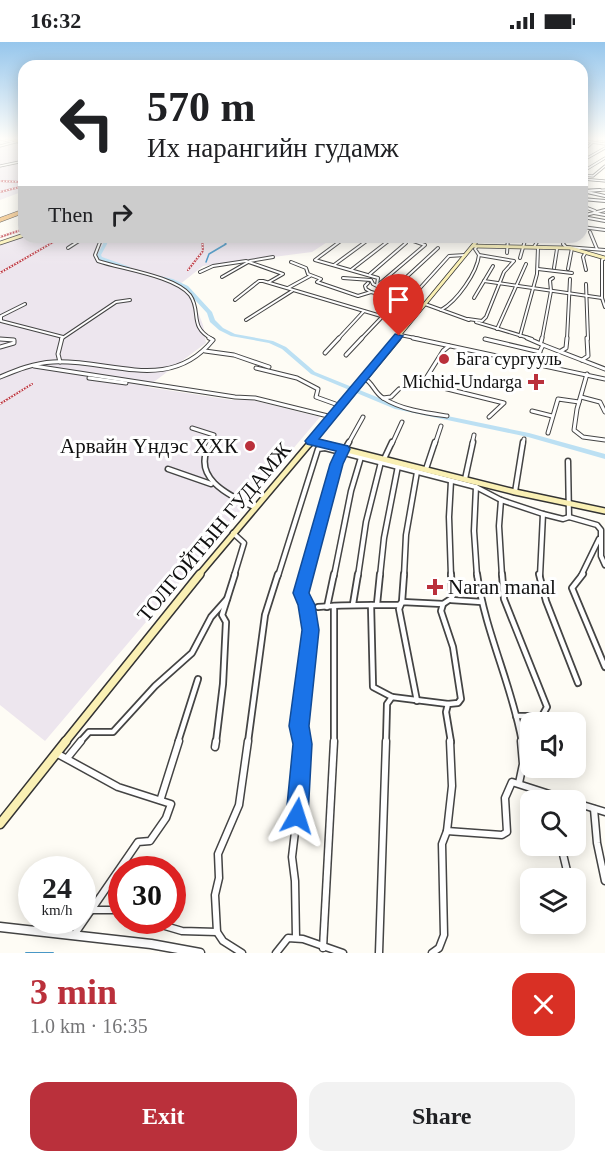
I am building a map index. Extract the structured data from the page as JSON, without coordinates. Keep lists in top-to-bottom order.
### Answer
{
  "streets": {
    "main road": ["ТОЛГОЙТЫН ГУДАМЖ"]
  },
  "places": {
    "other": ["Бага сургууль", "Арвайн Үндэс ХХК"],
    "health": ["Michid-Undarga", "Naran manal"]
  },
  "page": {
    "status": "16:32",
    "turn": ["570 m", "Их нарангийн гудамж"],
    "then": "Then",
    "speed": "24 km/h",
    "limit": "30",
    "heading": ["3 min", "1.0 km · 16:35"],
    "buttons": ["Exit", "Share"]
  }
}
